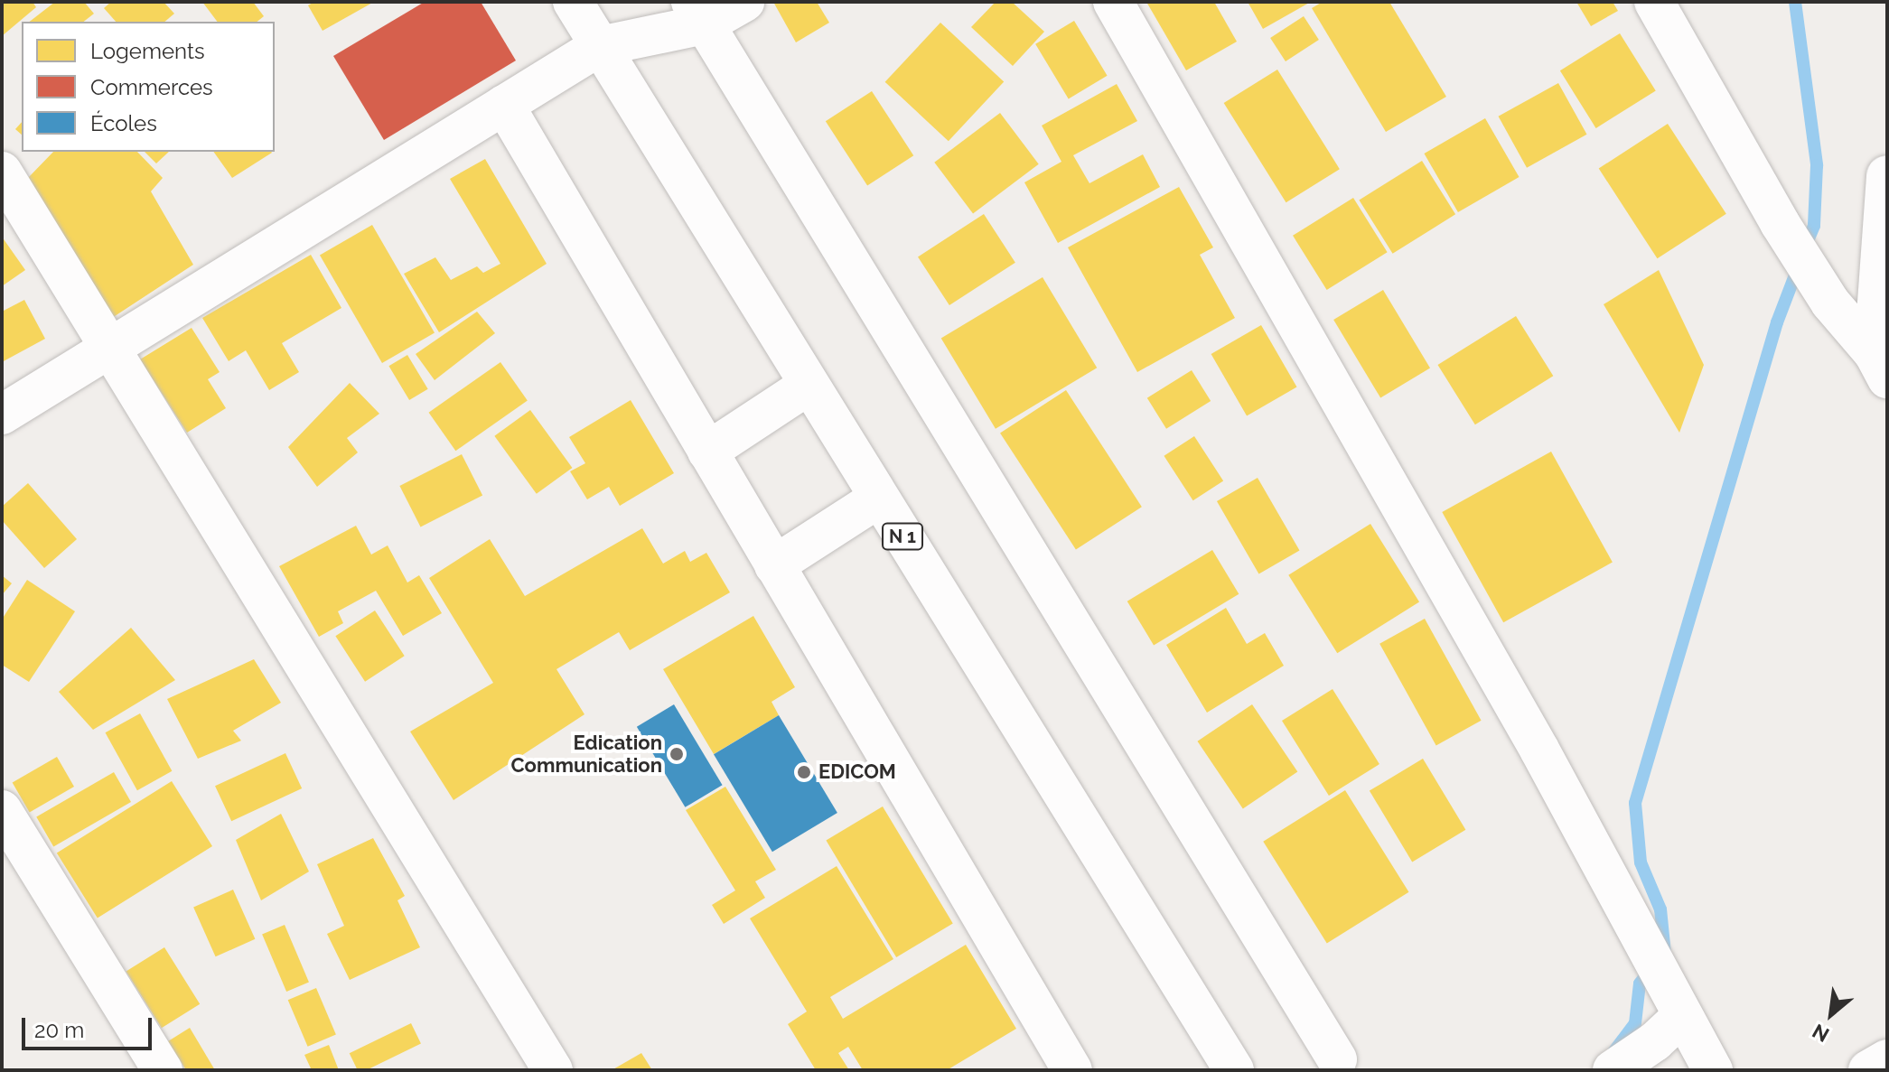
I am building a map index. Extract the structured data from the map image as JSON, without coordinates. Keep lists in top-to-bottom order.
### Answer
{
  "streets": {
    "main road": ["N 1"]
  },
  "places": ["Edication Communication", "EDICOM"],
  "legend": ["Logements", "Commerces", "Écoles"],
  "scale_bar": "20 m",
  "north": "bottom left"
}
